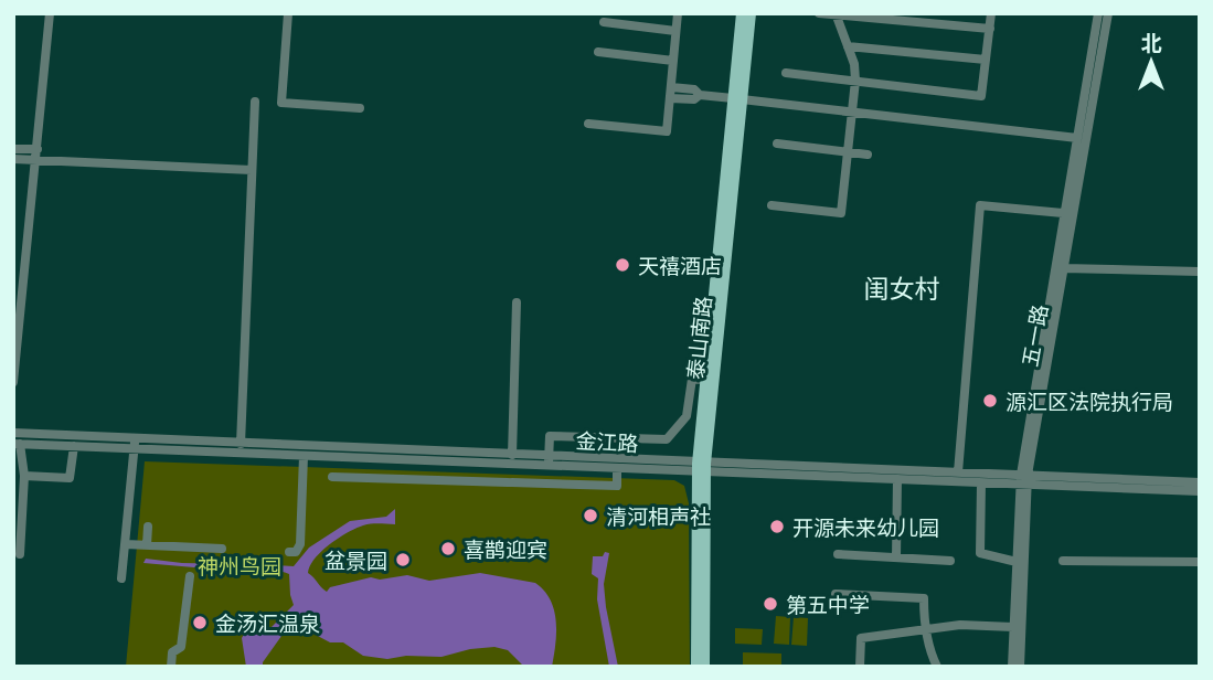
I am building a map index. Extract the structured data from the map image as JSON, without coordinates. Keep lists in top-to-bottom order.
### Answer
{
  "streets": {
    "main road": ["泰山南路"],
    "street": ["五一路", "金江路"]
  },
  "crossings": [
    ["五一路", "金江路"],
    ["泰山南路", "金江路"]
  ],
  "districts": ["闺女村"],
  "parks": ["神州鸟园"],
  "places": [
    "天禧酒店",
    "源汇区法院执行局",
    "清河相声社",
    "开源未来幼儿园",
    "喜鹊迎宾",
    "盆景园",
    "第五中学",
    "金汤汇温泉"
  ],
  "north": "top"
}
